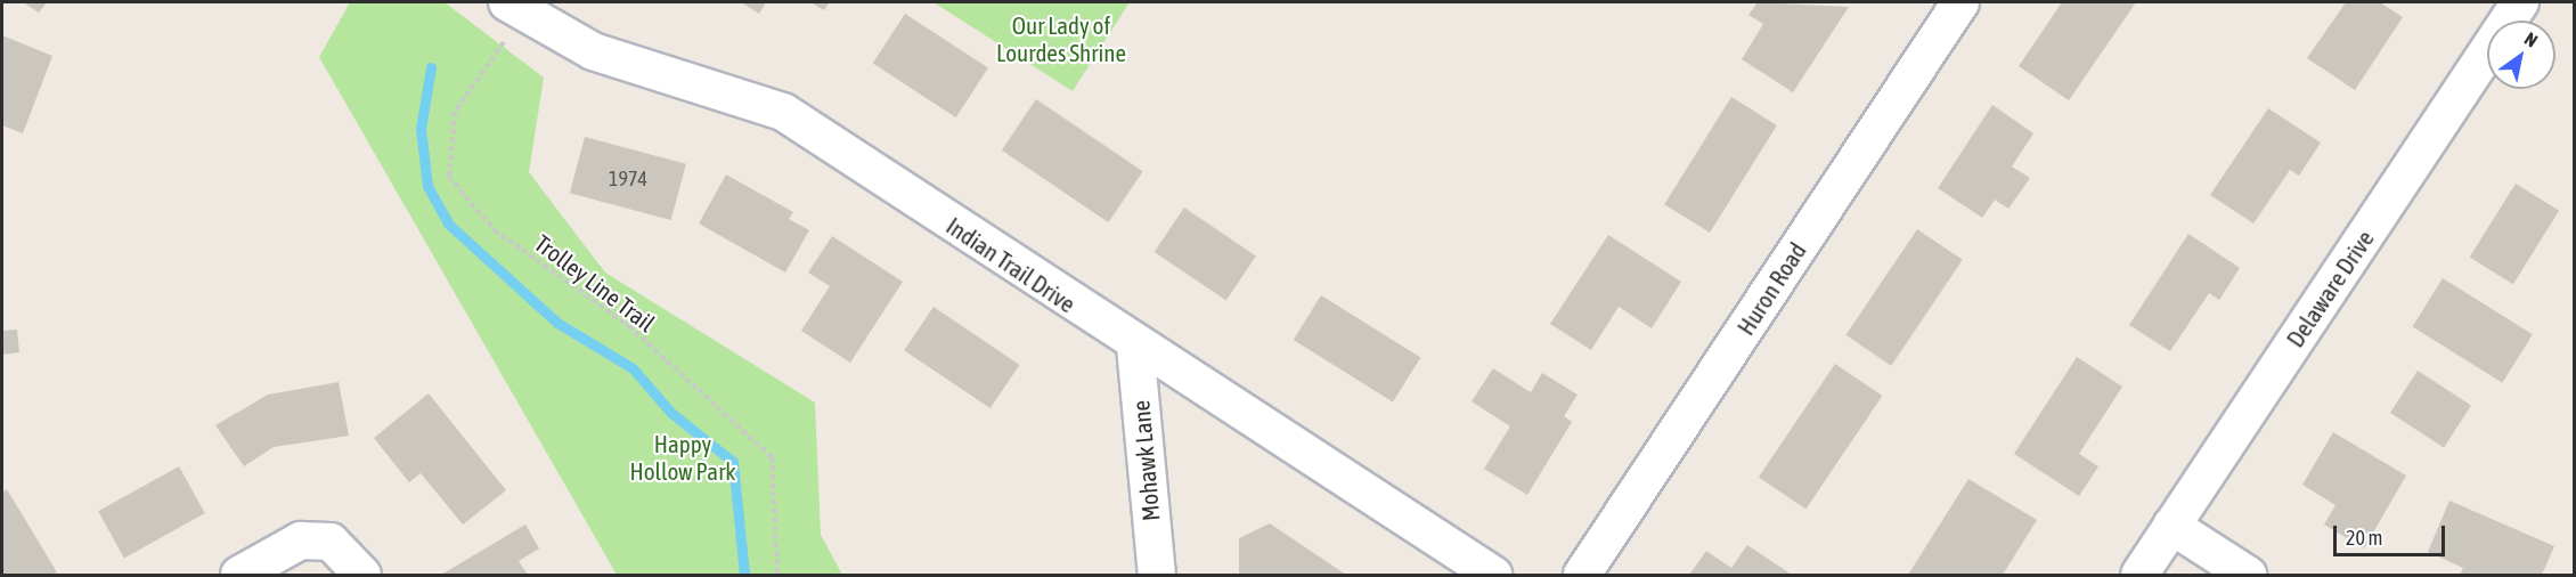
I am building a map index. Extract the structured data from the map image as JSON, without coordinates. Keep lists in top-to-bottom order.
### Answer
{
  "streets": {
    "street": [
      "Indian Trail Drive",
      "Huron Road",
      "Delaware Drive",
      "Mohawk Lane"
    ],
    "path": ["Trolley Line Trail"]
  },
  "crossings": [
    ["Indian Trail Drive", "Trolley Line Trail"],
    ["Indian Trail Drive", "Mohawk Lane"]
  ],
  "parks": ["Our Lady of Lourdes Shrine", "Happy Hollow Park"],
  "house_numbers": ["1974"],
  "scale_bar": "20 m",
  "north": "top right"
}
